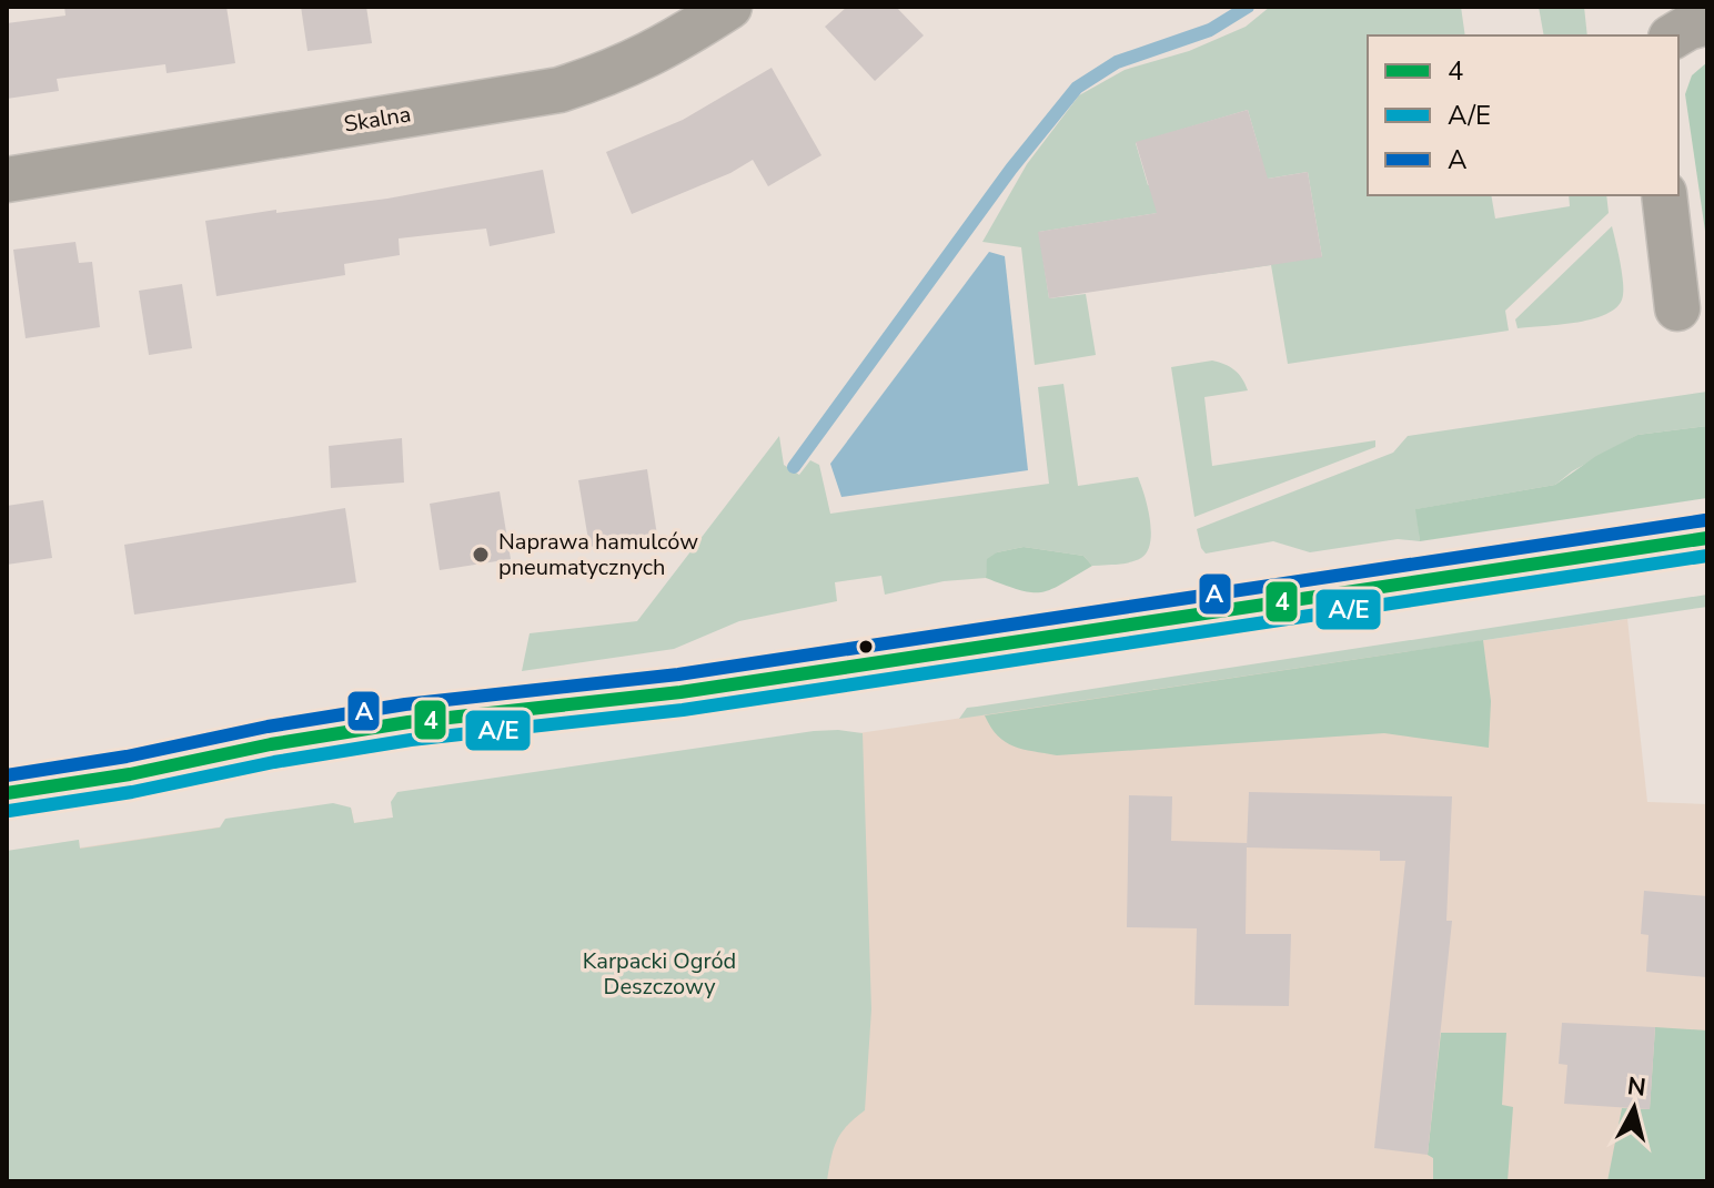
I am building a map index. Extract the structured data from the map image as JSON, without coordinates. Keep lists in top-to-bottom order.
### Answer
{
  "streets": {
    "street": ["Skalna"]
  },
  "parks": ["Karpacki Ogród Deszczowy"],
  "places": ["Naprawa hamulców pneumatycznych"],
  "lines": ["transit line A", "transit line 4", "transit line A/E"],
  "legend": ["4", "A/E", "A"],
  "north": "top"
}
